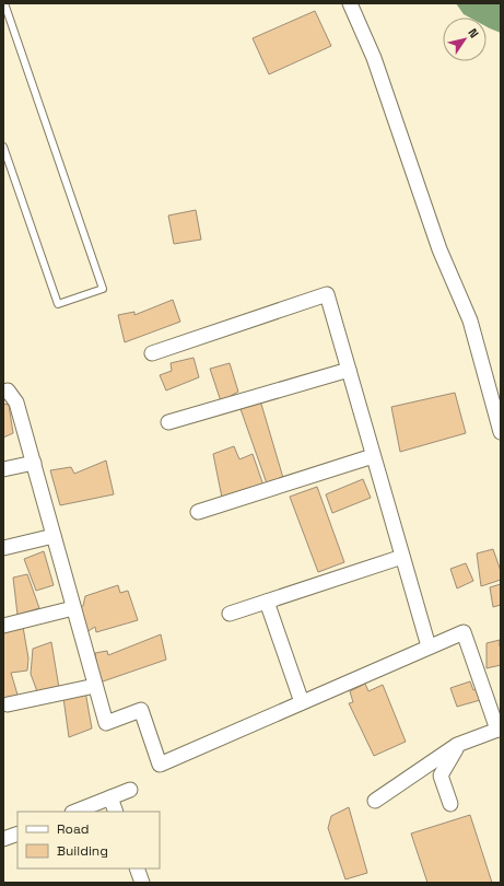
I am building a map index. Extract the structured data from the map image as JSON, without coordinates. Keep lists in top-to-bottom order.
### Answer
{
  "legend": ["Road", "Building"],
  "north": "top right"
}
